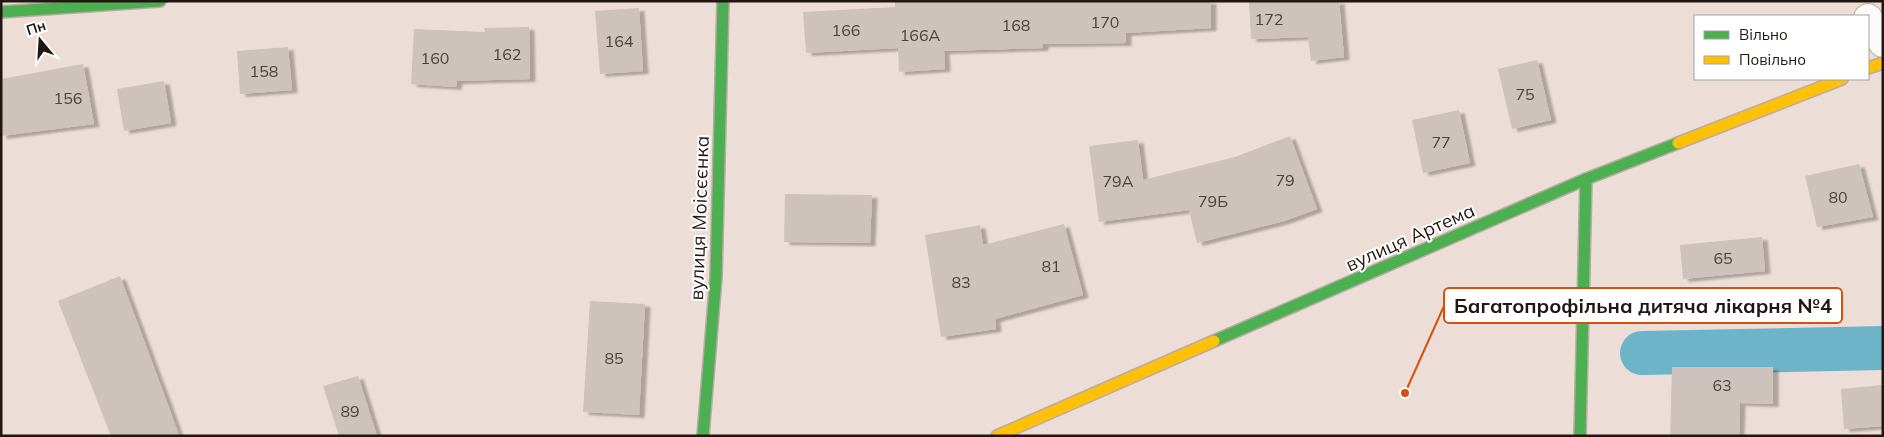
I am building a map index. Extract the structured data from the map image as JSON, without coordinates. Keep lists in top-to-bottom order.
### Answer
{
  "streets": {
    "street": ["вулиця Моісєєнка", "вулиця Артема"]
  },
  "places": ["Багатопрофільна дитяча лікарня №4"],
  "house_numbers": [
    "172",
    "170",
    "168",
    "166",
    "166А",
    "164",
    "162",
    "160",
    "158",
    "75",
    "156",
    "77",
    "79",
    "79А",
    "80",
    "79Б",
    "65",
    "81",
    "83",
    "85",
    "63",
    "89"
  ],
  "legend": ["Вільно", "Повільно"],
  "north": "top"
}
